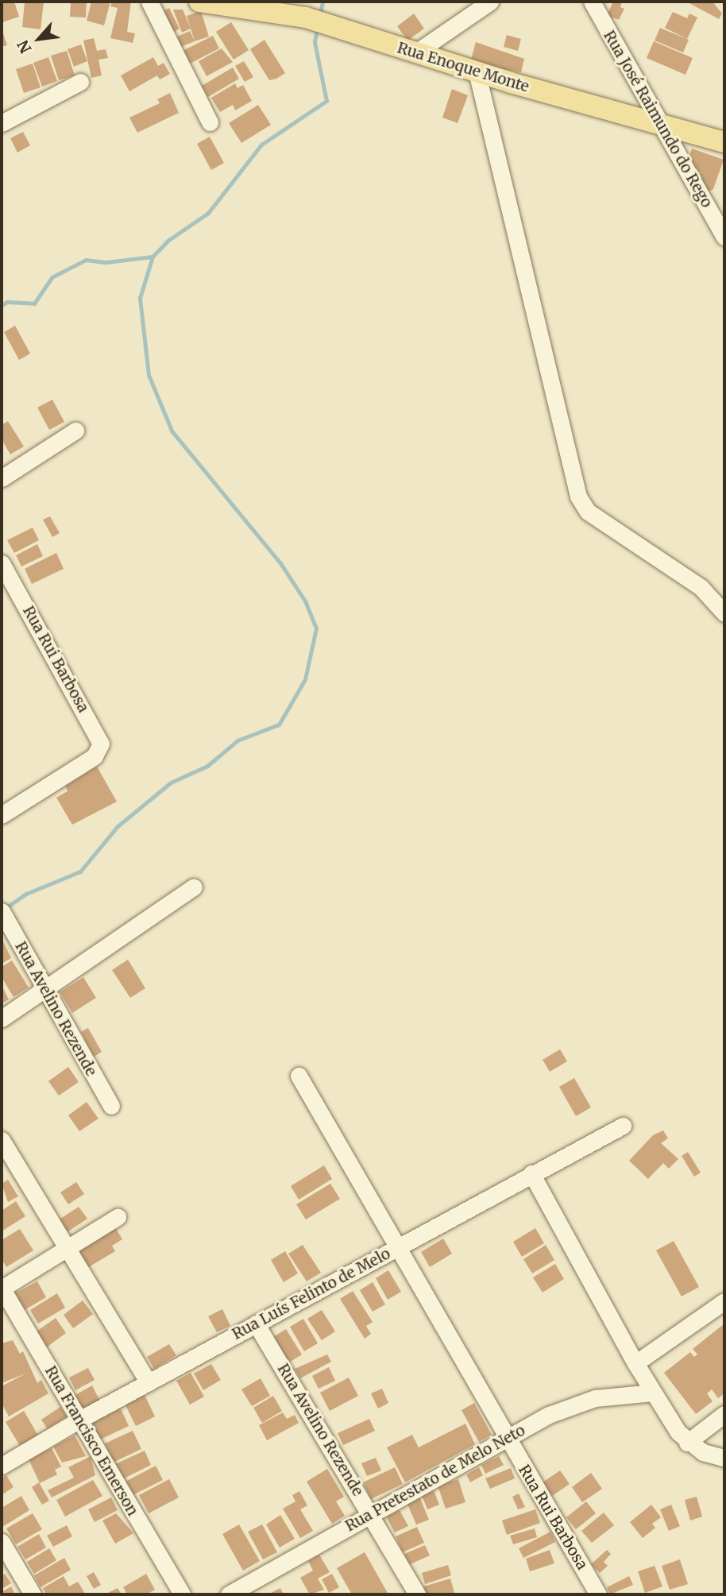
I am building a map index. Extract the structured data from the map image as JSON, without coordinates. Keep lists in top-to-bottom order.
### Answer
{
  "streets": {
    "main road": ["Rua Enoque Monte"],
    "street": [
      "Rua José Raimundo do Rego",
      "Rua Rui Barbosa",
      "Rua Avelino Rezende",
      "Rua Luís Felinto de Melo",
      "Rua Francisco Emerson",
      "Rua Pretestato de Melo Neto"
    ]
  },
  "crossings": [
    ["Rua Enoque Monte", "Rua José Raimundo do Rego"],
    ["Rua Rui Barbosa", "Rua Luís Felinto de Melo"],
    ["Rua Rui Barbosa", "Rua Pretestato de Melo Neto"],
    ["Rua Avelino Rezende", "Rua Luís Felinto de Melo"],
    ["Rua Avelino Rezende", "Rua Pretestato de Melo Neto"],
    ["Rua Luís Felinto de Melo", "Rua Francisco Emerson"]
  ],
  "north": "bottom left"
}
